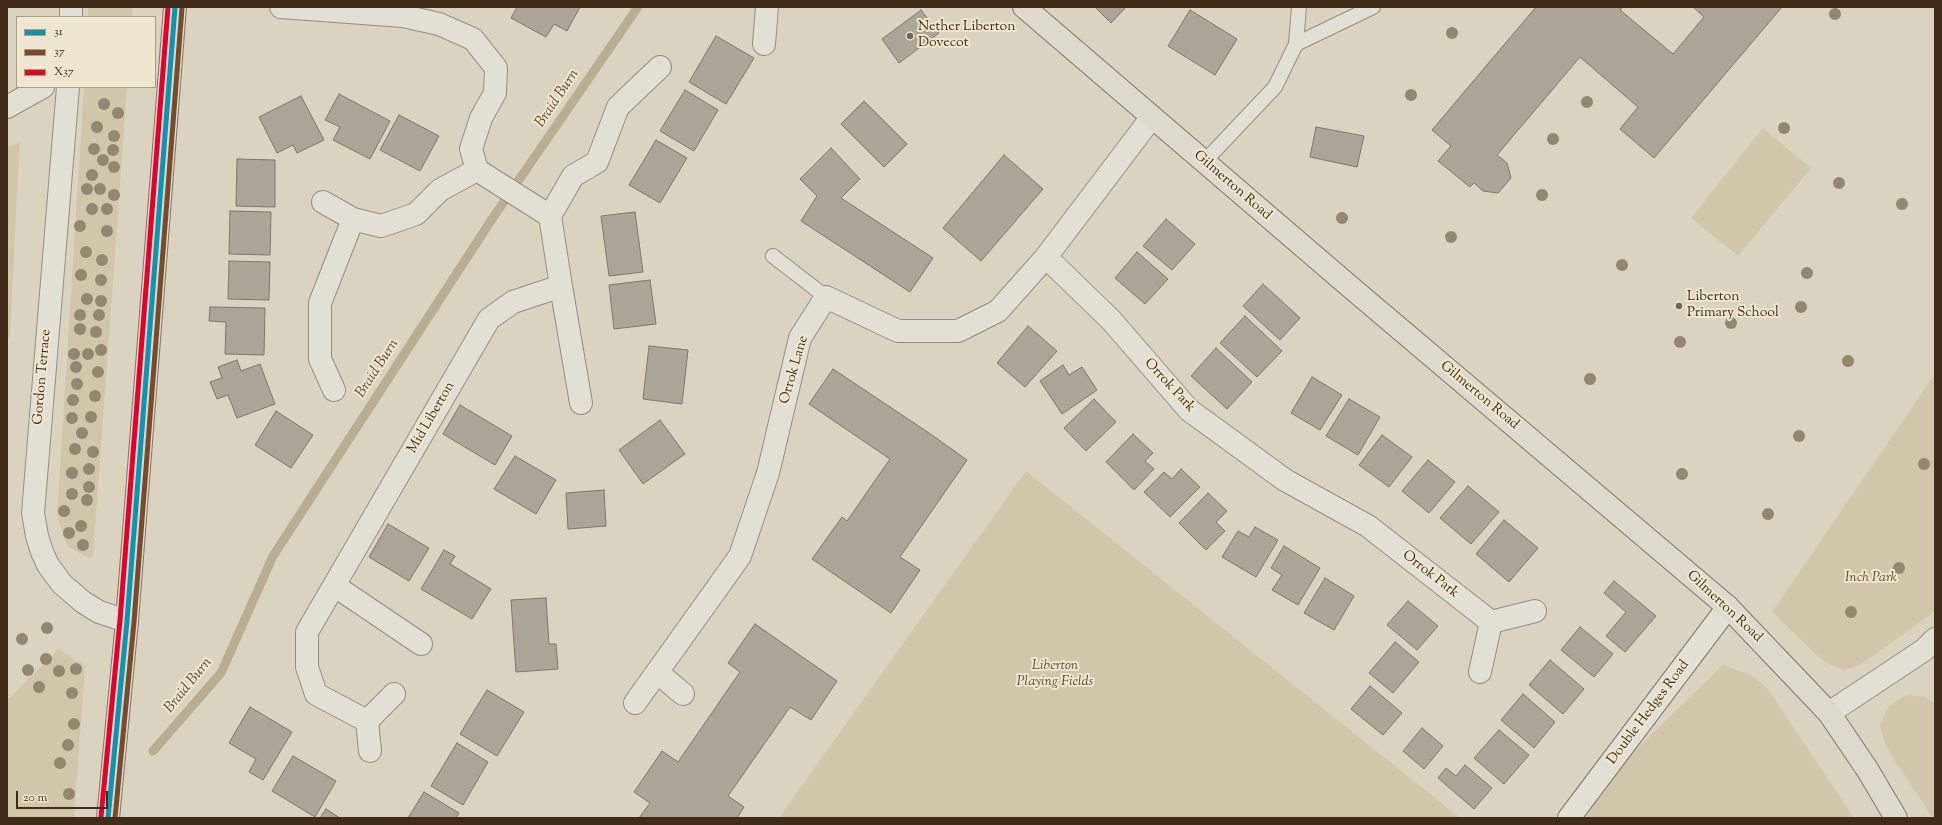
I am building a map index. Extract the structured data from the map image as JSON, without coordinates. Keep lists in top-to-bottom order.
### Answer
{
  "streets": {
    "main road": ["Gilmerton Road"],
    "street": [
      "Orrok Lane",
      "Gordon Terrace",
      "Orrok Park",
      "Mid Liberton",
      "Double Hedges Road"
    ]
  },
  "crossings": [
    ["Gilmerton Road", "Double Hedges Road"]
  ],
  "water": ["Braid Burn"],
  "parks": ["Inch Park", "Liberton Playing Fields"],
  "places": ["Nether Liberton Dovecot", "Liberton Primary School"],
  "lines": ["transit line 31", "transit line X37", "transit line 37"],
  "legend": ["31", "37", "X37"],
  "scale_bar": "20 m"
}
